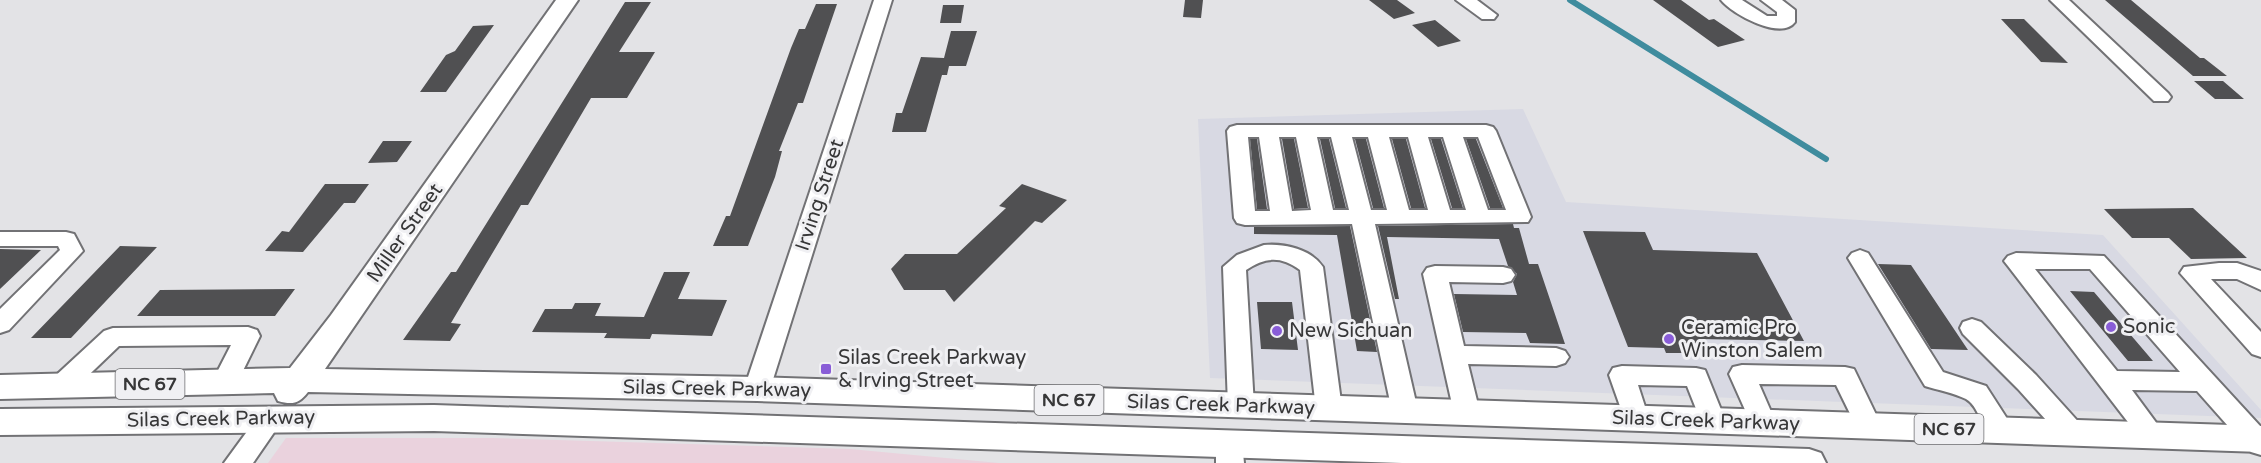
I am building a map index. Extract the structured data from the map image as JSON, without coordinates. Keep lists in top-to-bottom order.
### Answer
{
  "streets": {
    "main road": ["Miller Street", "NC 67", "Silas Creek Parkway"],
    "street": ["Irving Street"]
  },
  "crossings": [
    ["Irving Street", "Silas Creek Parkway"],
    ["Miller Street", "Silas Creek Parkway"]
  ],
  "places": {
    "other": ["Sonic", "New Sichuan", "Ceramic Pro Winston Salem"],
    "transit": ["Silas Creek Parkway & Irving Street"]
  }
}
